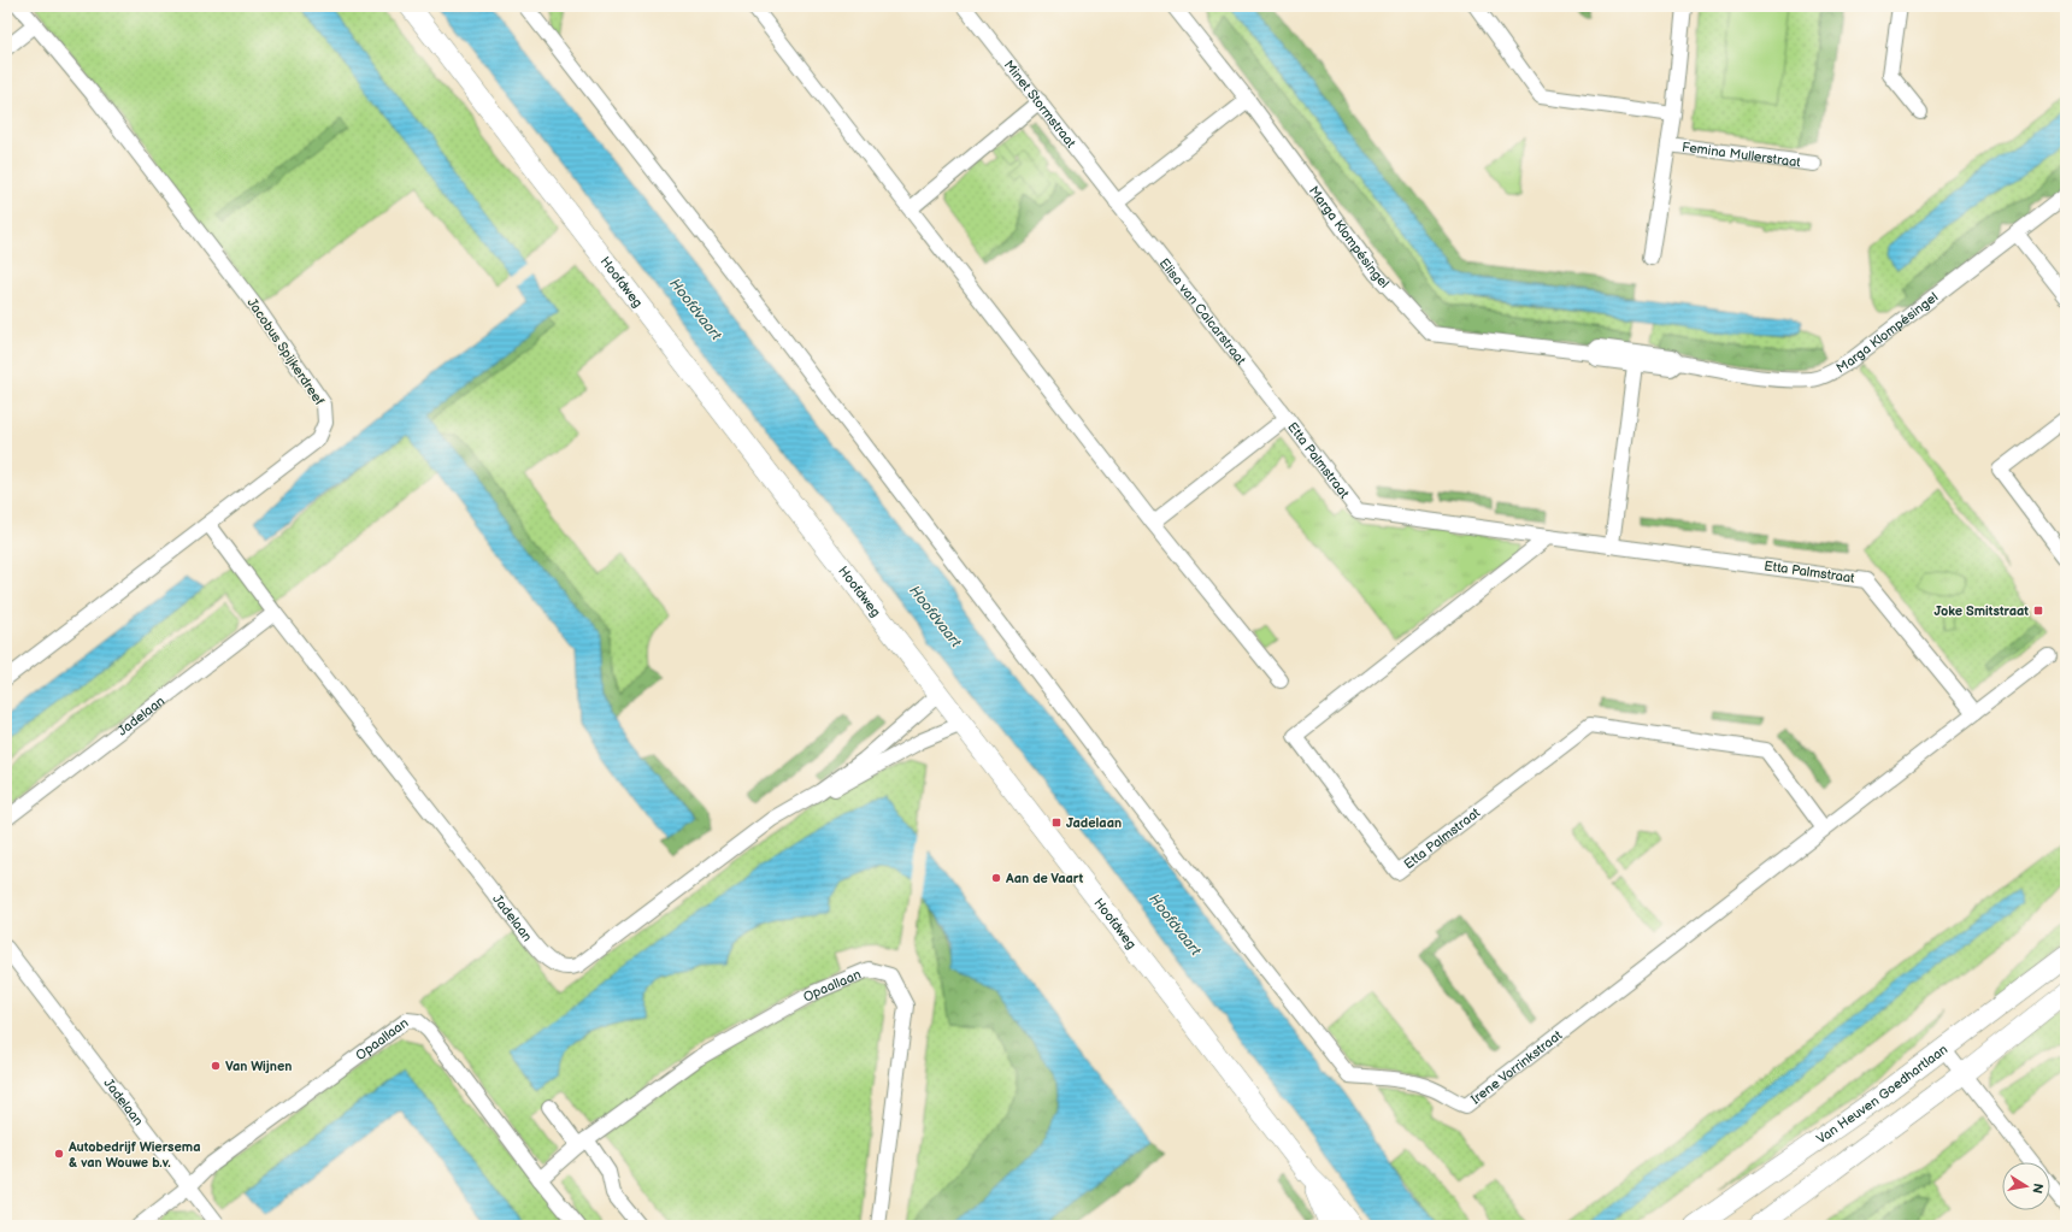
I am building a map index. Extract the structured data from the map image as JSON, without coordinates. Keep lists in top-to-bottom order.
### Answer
{
  "streets": {
    "street": [
      "Minet Stormstraat",
      "Femina Mullerstraat",
      "Marga Klompésingel",
      "Hoofdweg",
      "Elisa van Calcarstraat",
      "Jacobus Spijkerdreef",
      "Etta Palmstraat",
      "Jadelaan",
      "Opaallaan",
      "Irene Vorrinkstraat",
      "Van Heuven Goedhartlaan"
    ]
  },
  "crossings": [
    ["Minet Stormstraat", "Elisa van Calcarstraat"],
    ["Hoofdweg", "Jadelaan"],
    ["Elisa van Calcarstraat", "Etta Palmstraat"],
    ["Jacobus Spijkerdreef", "Jadelaan"],
    ["Etta Palmstraat", "Irene Vorrinkstraat"],
    ["Jadelaan", "Opaallaan"]
  ],
  "water": ["Hoofdvaart"],
  "places": {
    "transit": ["Joke Smitstraat", "Jadelaan"],
    "other": ["Aan de Vaart", "Van Wijnen", "Autobedrijf Wiersema & van Wouwe b.v."]
  },
  "north": "right"
}
